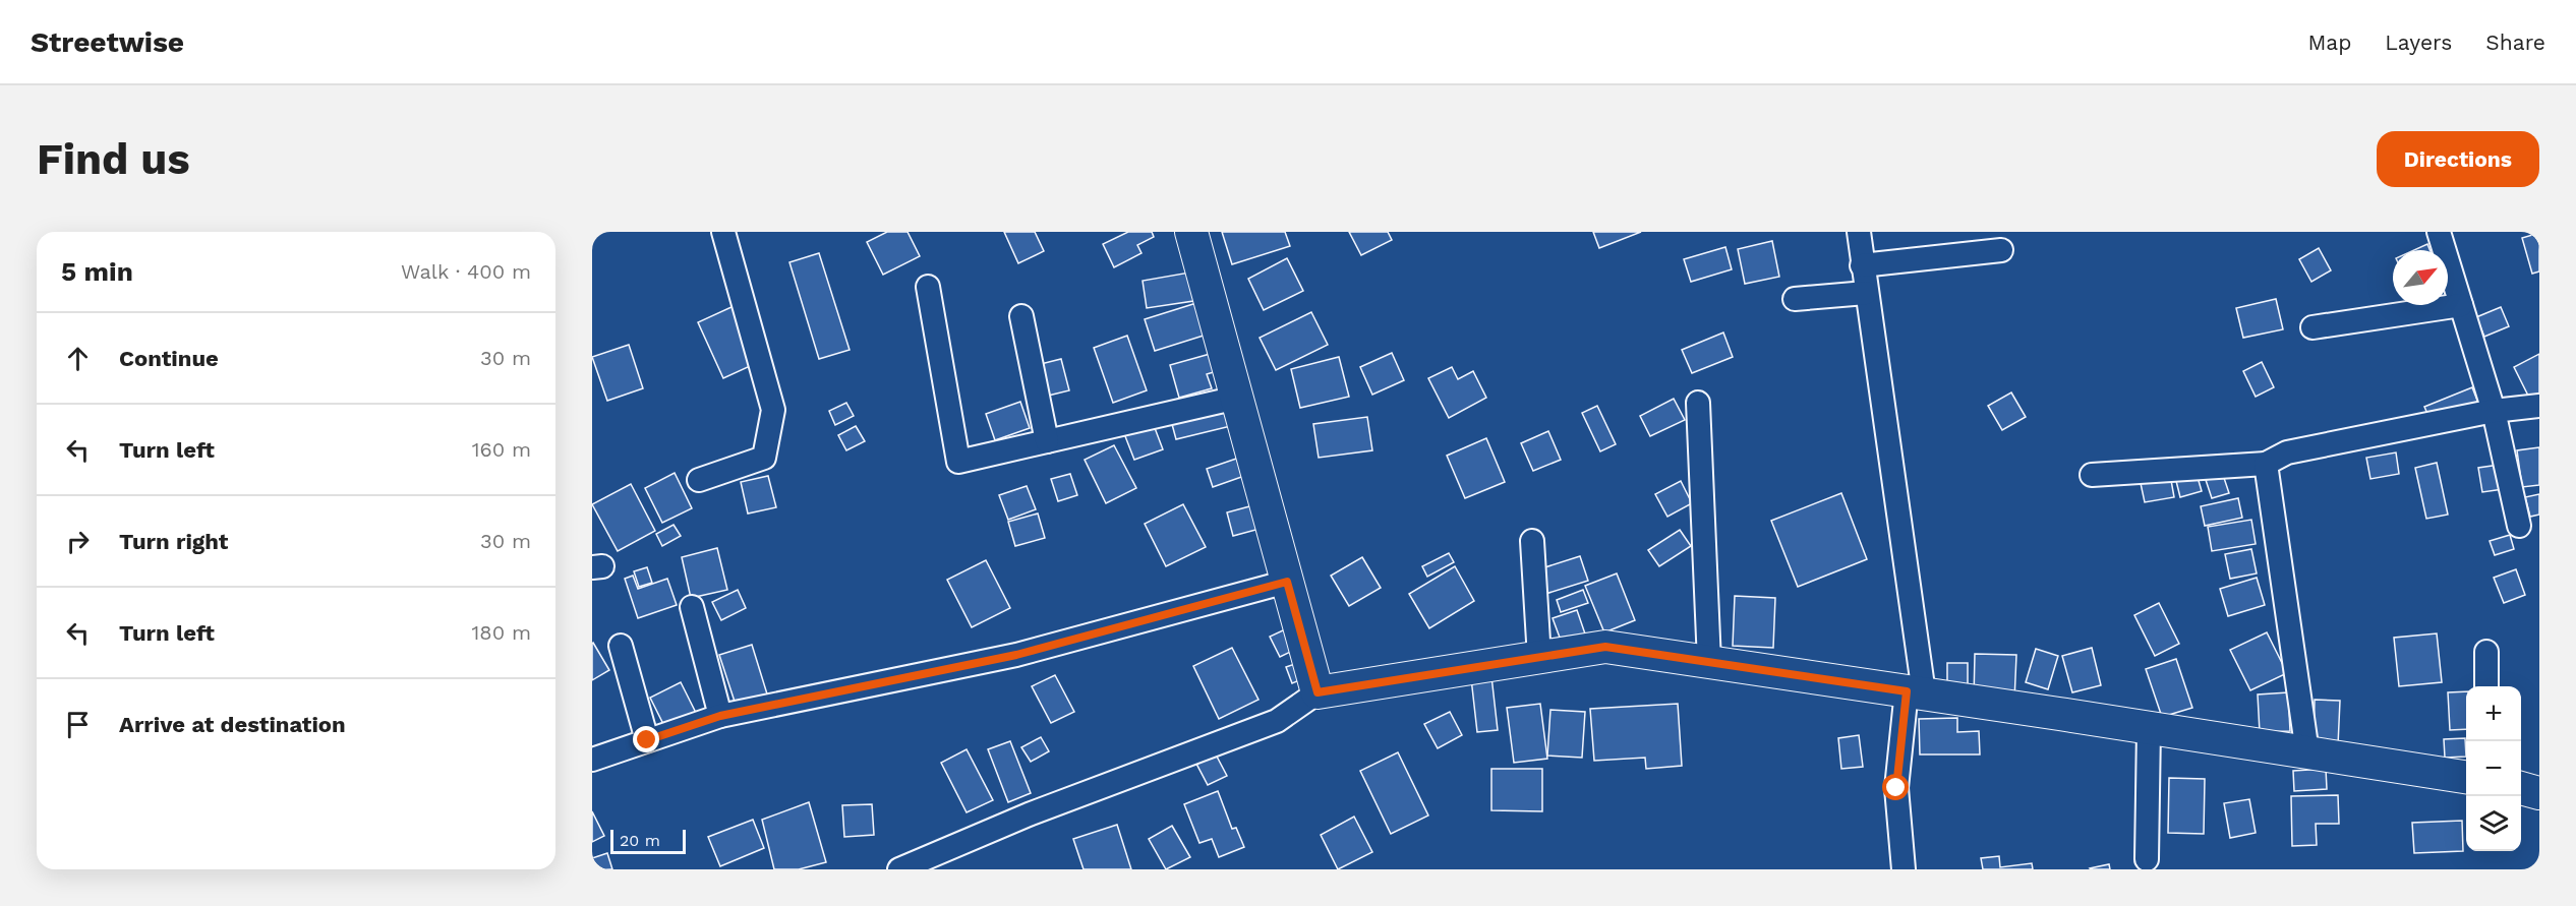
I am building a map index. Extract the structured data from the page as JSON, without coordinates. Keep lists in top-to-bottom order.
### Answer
{
  "scale_bar": "20 m",
  "north": "top right",
  "page": {
    "header": "Streetwise",
    "nav": ["Map", "Layers", "Share"],
    "buttons": "Directions",
    "title": "Find us",
    "heading": ["5 min", "Walk · 400 m"],
    "list": [
      ["Continue", "30 m"],
      ["Turn left", "160 m"],
      ["Turn right", "30 m"],
      ["Turn left", "180 m"],
      "Arrive at destination"
    ],
    "map_buttons": ["+", "−"],
    "scale": "20 m"
  }
}
